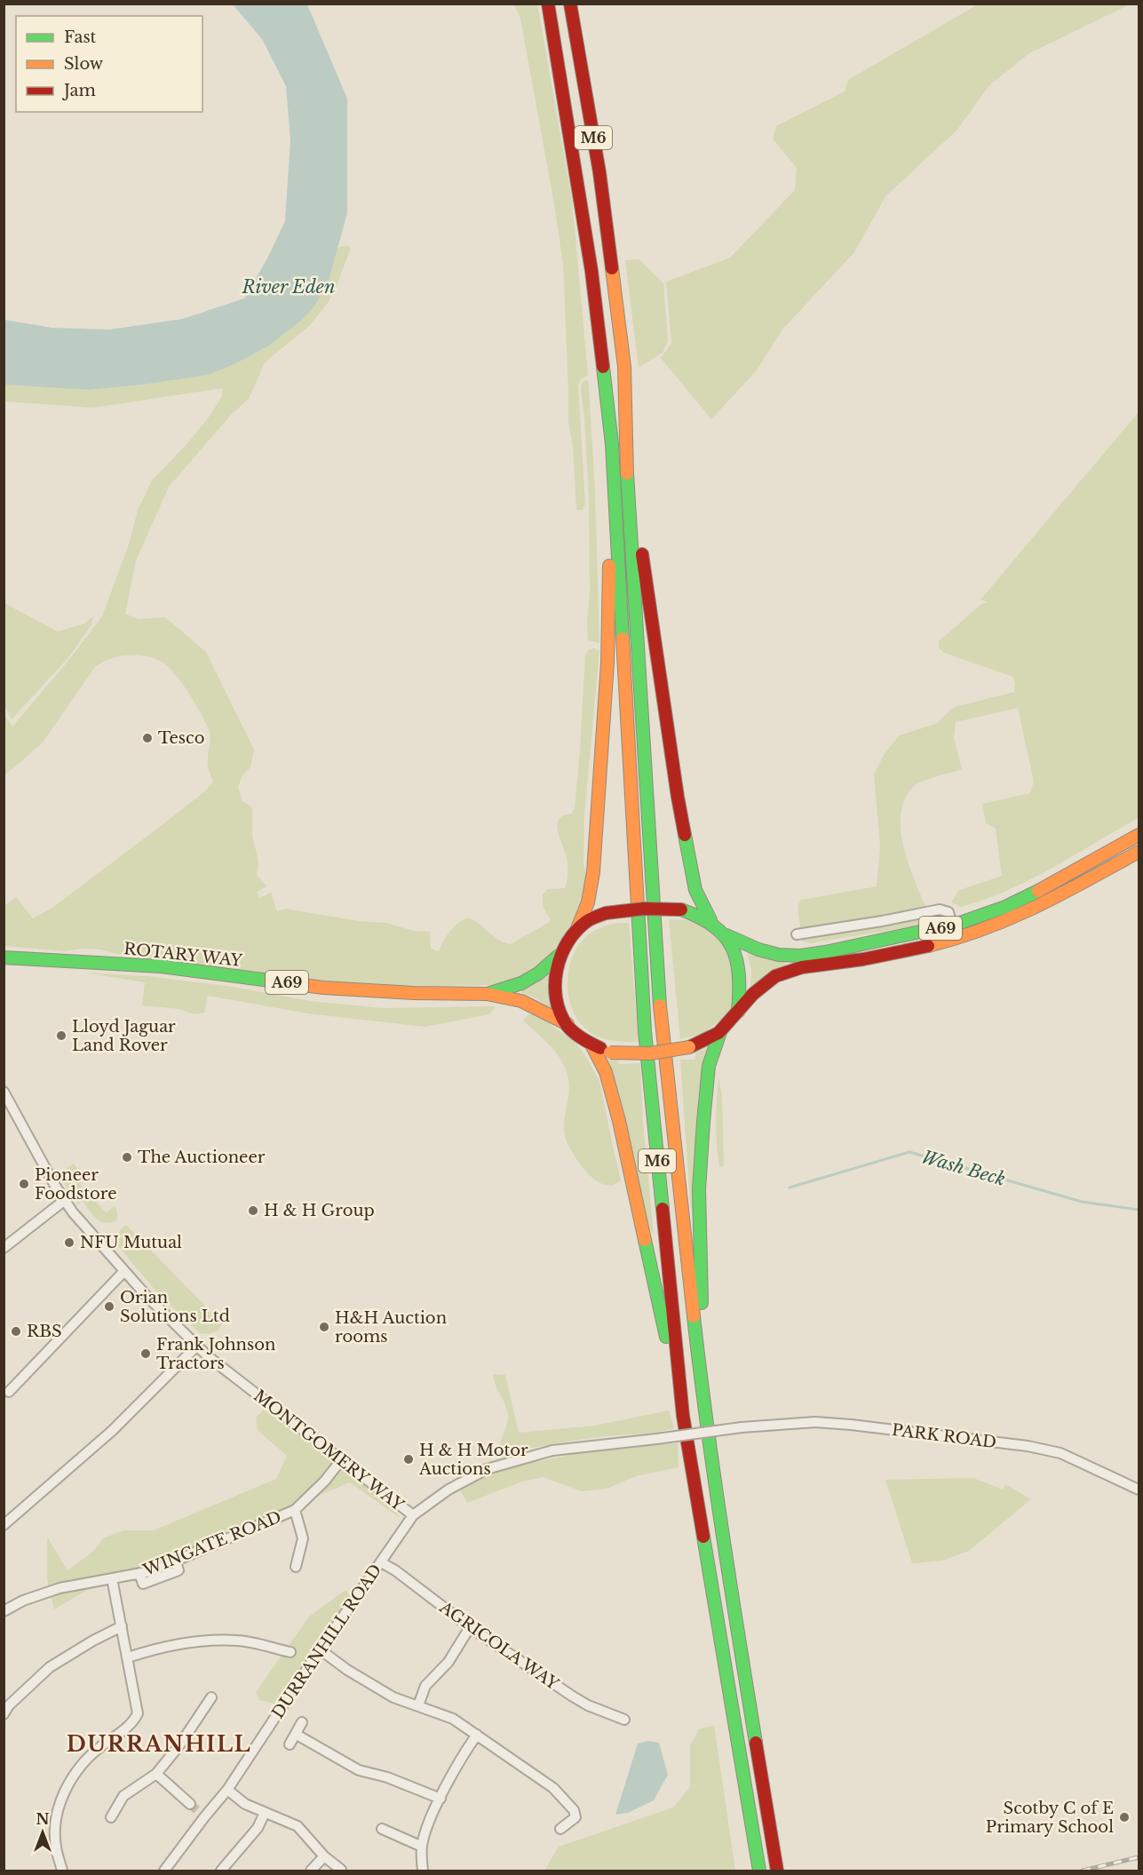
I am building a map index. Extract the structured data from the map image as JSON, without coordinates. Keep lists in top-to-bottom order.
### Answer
{
  "streets": {
    "main road": ["M6", "A69", "ROTARY WAY"],
    "street": [
      "PARK ROAD",
      "MONTGOMERY WAY",
      "WINGATE ROAD",
      "DURRANHILL ROAD",
      "AGRICOLA WAY"
    ]
  },
  "crossings": [
    ["A69", "ROTARY WAY"],
    ["PARK ROAD", "DURRANHILL ROAD"],
    ["MONTGOMERY WAY", "WINGATE ROAD"],
    ["MONTGOMERY WAY", "DURRANHILL ROAD"],
    ["DURRANHILL ROAD", "AGRICOLA WAY"]
  ],
  "districts": ["DURRANHILL"],
  "water": ["River Eden", "Wash Beck"],
  "places": [
    "Tesco",
    "Lloyd Jaguar Land Rover",
    "The Auctioneer",
    "Pioneer Foodstore",
    "H & H Group",
    "NFU Mutual",
    "Orian Solutions Ltd",
    "H&H Auction rooms",
    "RBS",
    "Frank Johnson Tractors",
    "H & H Motor Auctions",
    "Scotby C of E Primary School"
  ],
  "legend": ["Fast", "Slow", "Jam"],
  "north": "top"
}
